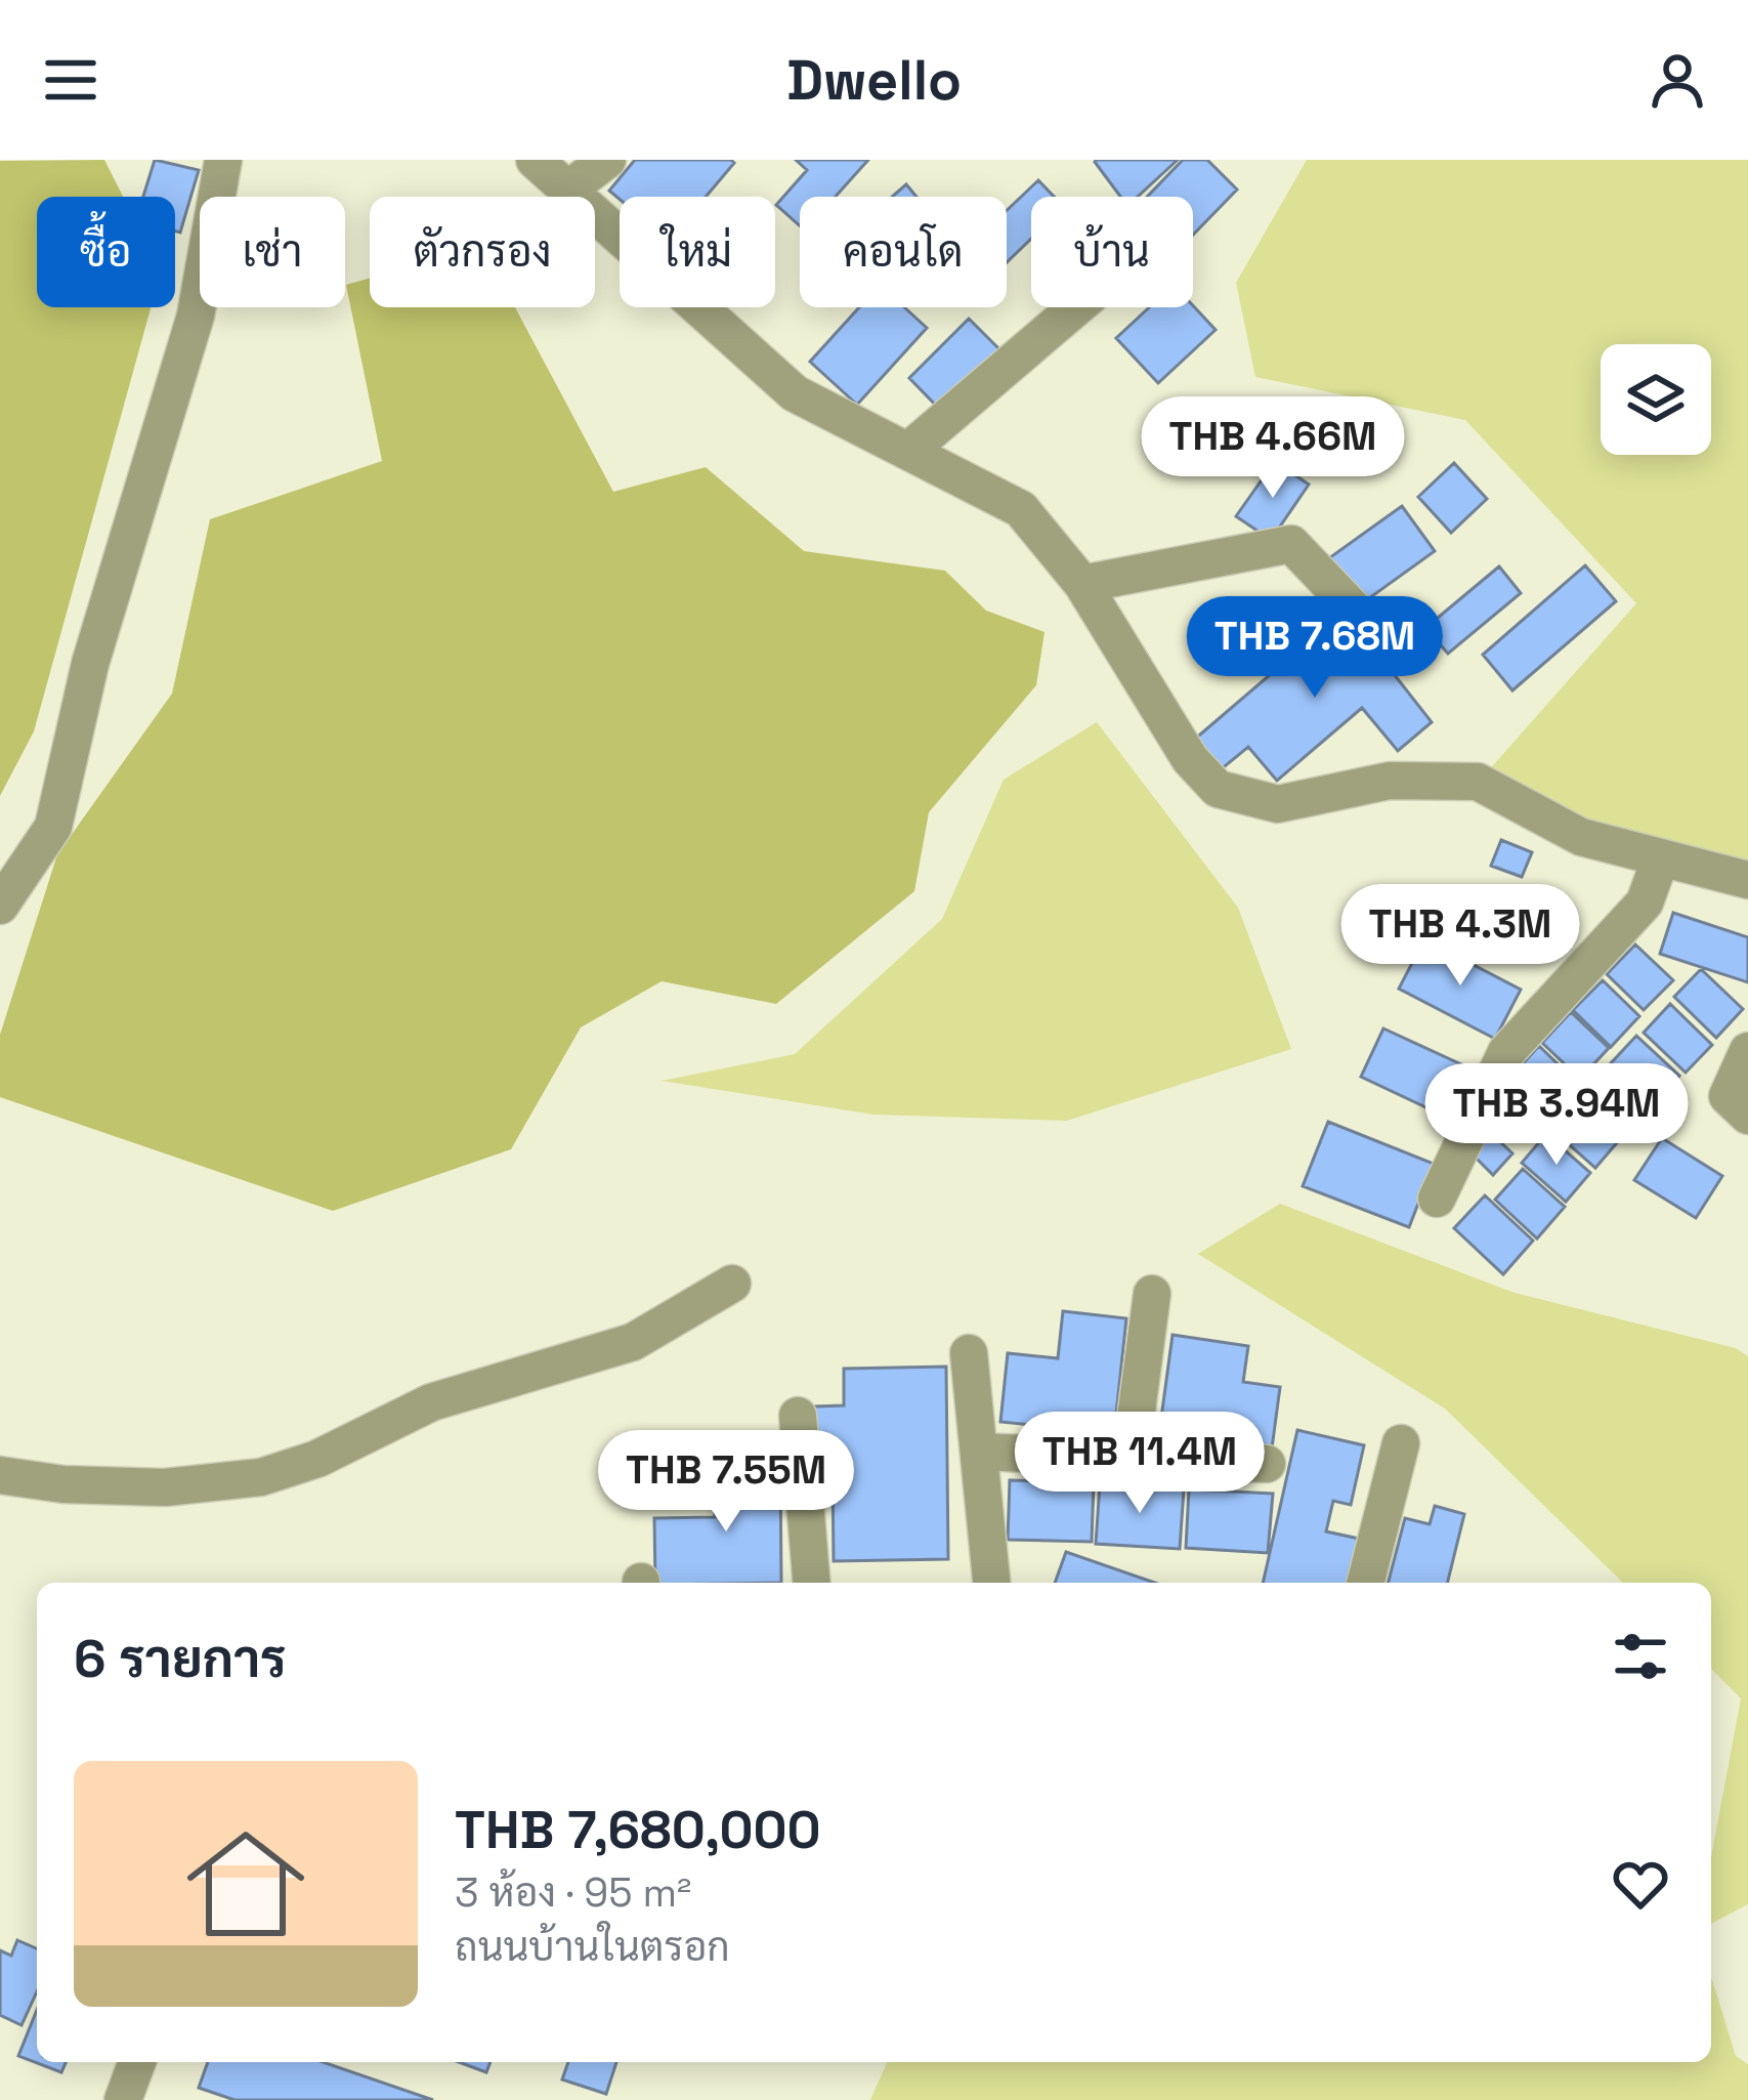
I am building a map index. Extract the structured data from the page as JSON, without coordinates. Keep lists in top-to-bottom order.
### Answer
{
  "page": {
    "header": "Dwello",
    "chip": [
      "ซื้อ",
      "เช่า",
      "ตัวกรอง",
      "ใหม่",
      "คอนโด",
      "บ้าน"
    ],
    "price": [
      "THB 4.66M",
      "THB 7.68M",
      "THB 4.3M",
      "THB 3.94M",
      "THB 11.4M",
      "THB 7.55M"
    ],
    "heading": "6 รายการ",
    "list": [
      {
        "name": "THB 7,680,000",
        "note": "3 ห้อง · 95 m² · ถนนบ้านในตรอก"
      }
    ]
  }
}
